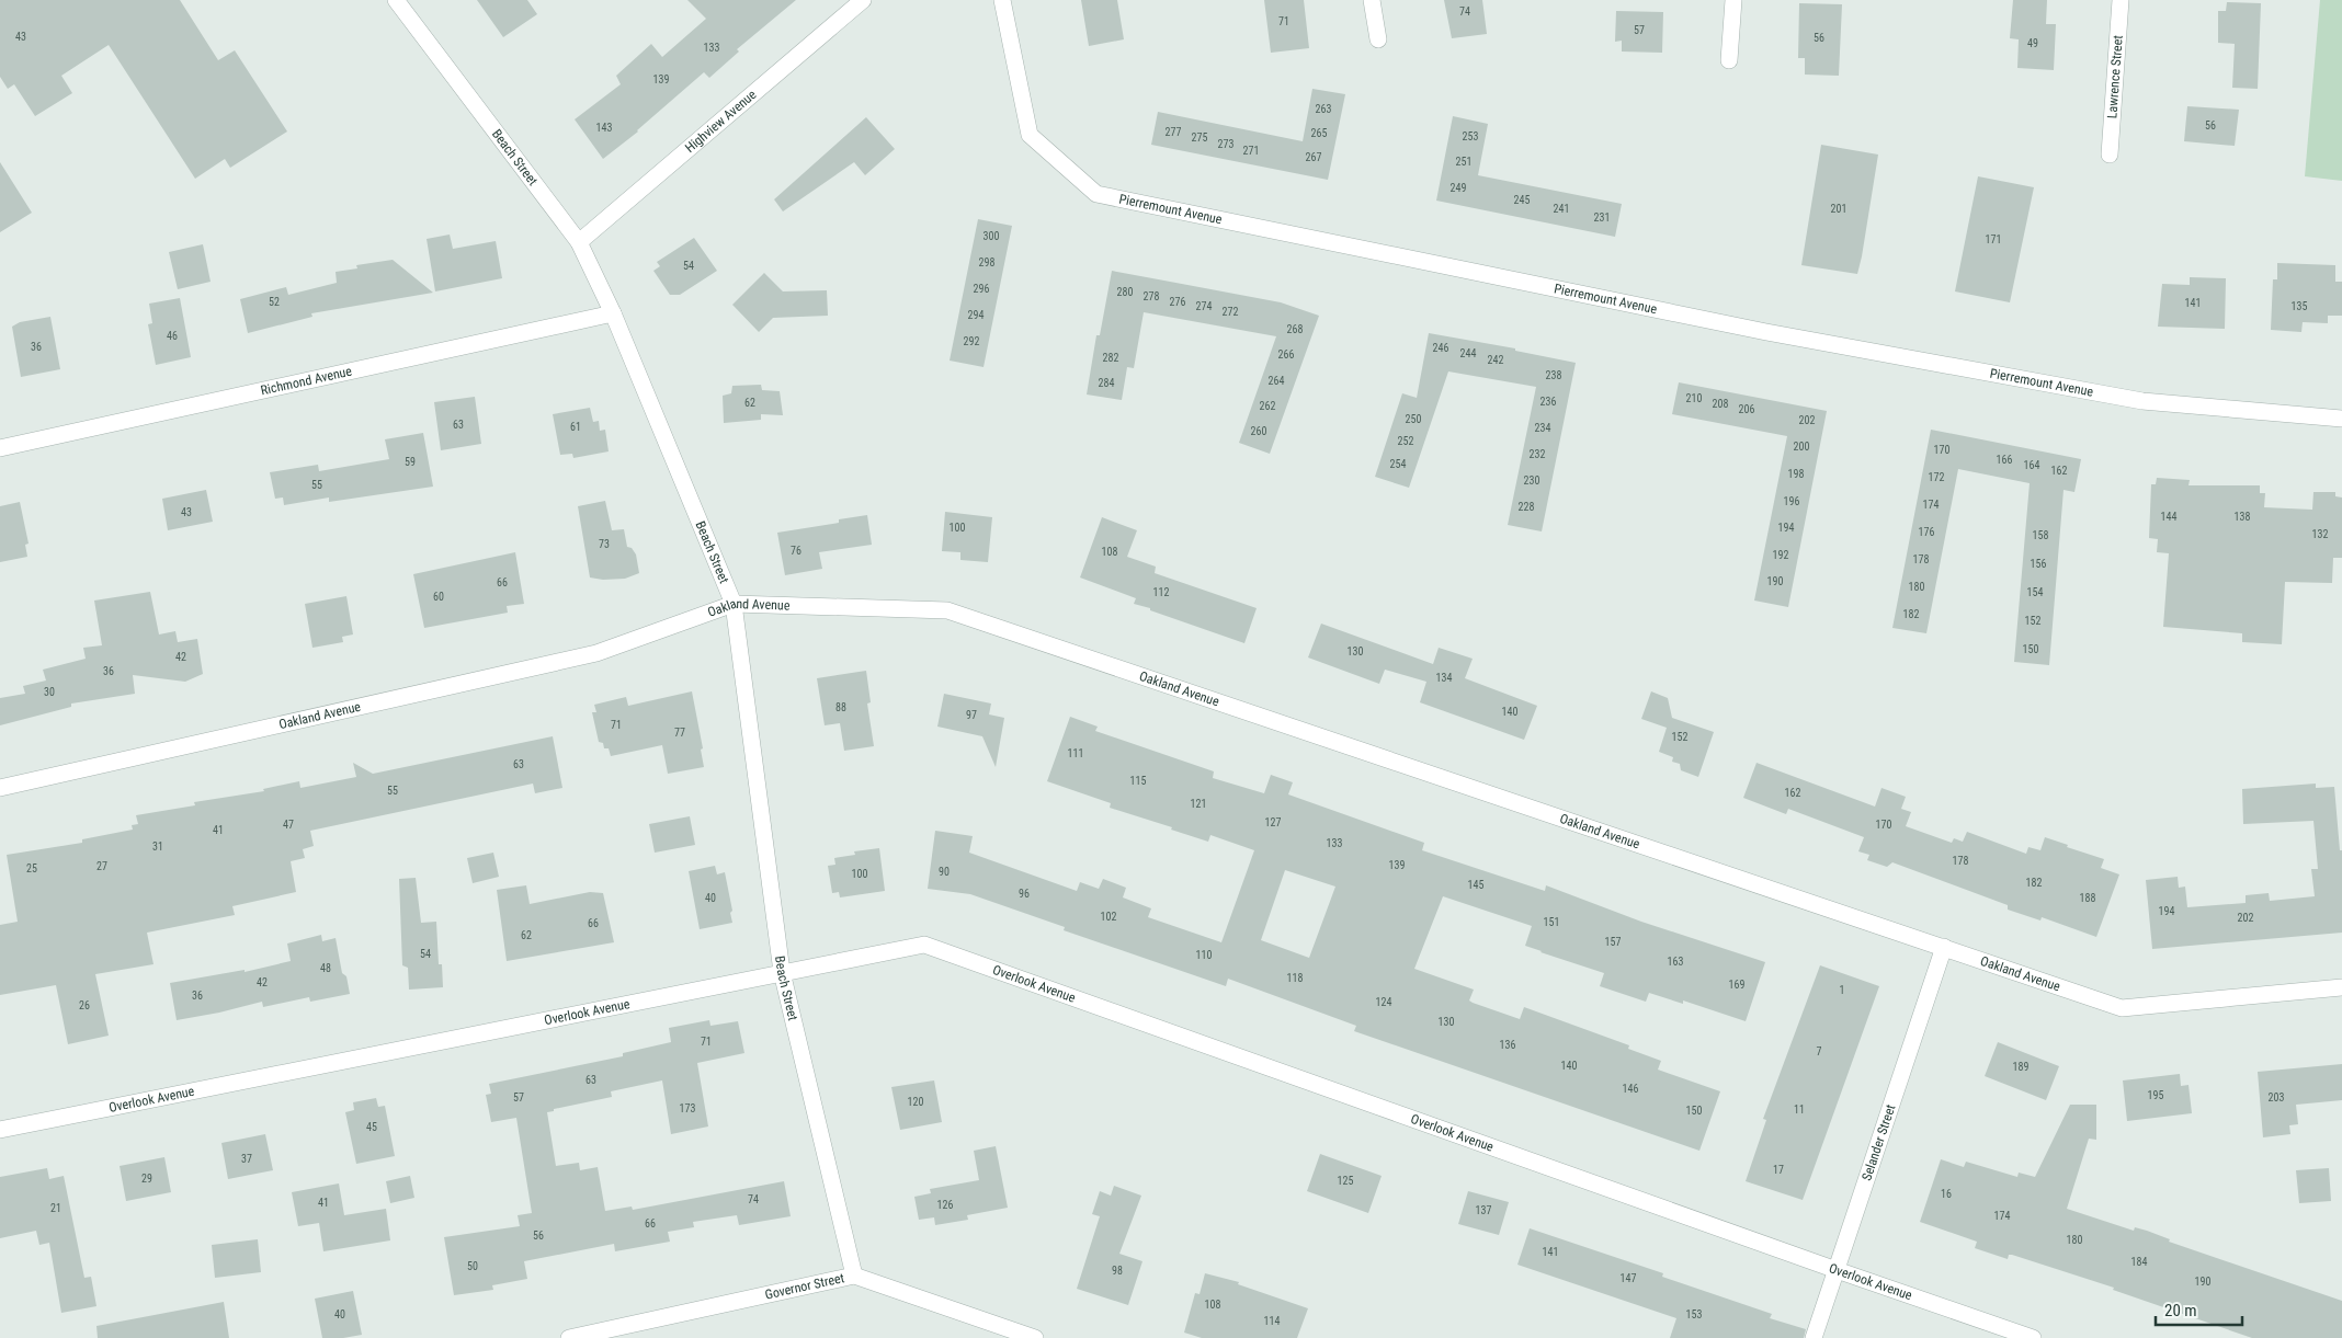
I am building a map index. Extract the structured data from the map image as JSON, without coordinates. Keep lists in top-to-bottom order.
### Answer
{
  "streets": {
    "street": [
      "Lawrence Street",
      "Highview Avenue",
      "Beach Street",
      "Pierremount Avenue",
      "Richmond Avenue",
      "Oakland Avenue",
      "Overlook Avenue",
      "Selander Street",
      "Governor Street"
    ]
  },
  "crossings": [
    ["Highview Avenue", "Beach Street"],
    ["Beach Street", "Richmond Avenue"],
    ["Beach Street", "Oakland Avenue"],
    ["Beach Street", "Overlook Avenue"],
    ["Beach Street", "Governor Street"],
    ["Oakland Avenue", "Selander Street"],
    ["Overlook Avenue", "Selander Street"]
  ],
  "house_numbers": [
    "74",
    "71",
    "57",
    "43",
    "56",
    "49",
    "133",
    "139",
    "263",
    "56",
    "143",
    "277",
    "265",
    "253",
    "275",
    "273",
    "271",
    "267",
    "251",
    "249",
    "245",
    "241",
    "201",
    "231",
    "300",
    "171",
    "298",
    "54",
    "296",
    "280",
    "278",
    "52",
    "276",
    "141",
    "274",
    "135",
    "272",
    "294",
    "268",
    "46",
    "292",
    "36",
    "246",
    "244",
    "266",
    "282",
    "242",
    "238",
    "264",
    "284",
    "210",
    "236",
    "62",
    "208",
    "262",
    "206",
    "250",
    "202",
    "63",
    "61",
    "234",
    "260",
    "252",
    "200",
    "170",
    "232",
    "166",
    "59",
    "254",
    "164",
    "162",
    "198",
    "172",
    "230",
    "55",
    "196",
    "174",
    "228",
    "43",
    "144",
    "138",
    "100",
    "194",
    "176",
    "132",
    "158",
    "73",
    "76",
    "108",
    "192",
    "178",
    "156",
    "190",
    "66",
    "180",
    "112",
    "154",
    "60",
    "182",
    "152",
    "150",
    "130",
    "42",
    "36",
    "134",
    "30",
    "88",
    "140",
    "97",
    "71",
    "77",
    "152",
    "111",
    "63",
    "115",
    "55",
    "162",
    "121",
    "127",
    "47",
    "170",
    "41",
    "133",
    "31",
    "178",
    "139",
    "27",
    "25",
    "90",
    "100",
    "182",
    "145",
    "96",
    "40",
    "188",
    "194",
    "102",
    "202",
    "151",
    "66",
    "62",
    "157",
    "54",
    "110",
    "163",
    "48",
    "118",
    "42",
    "169",
    "1",
    "36",
    "124",
    "26",
    "130",
    "71",
    "136",
    "7",
    "140",
    "189",
    "63",
    "146",
    "195",
    "57",
    "203",
    "120",
    "173",
    "11",
    "150",
    "45",
    "37",
    "17",
    "29",
    "125",
    "16",
    "74",
    "41",
    "126",
    "21",
    "137",
    "174",
    "66",
    "56",
    "180",
    "141",
    "184",
    "50",
    "98",
    "147",
    "190",
    "108",
    "40",
    "153",
    "114"
  ],
  "scale_bar": "20 m"
}
